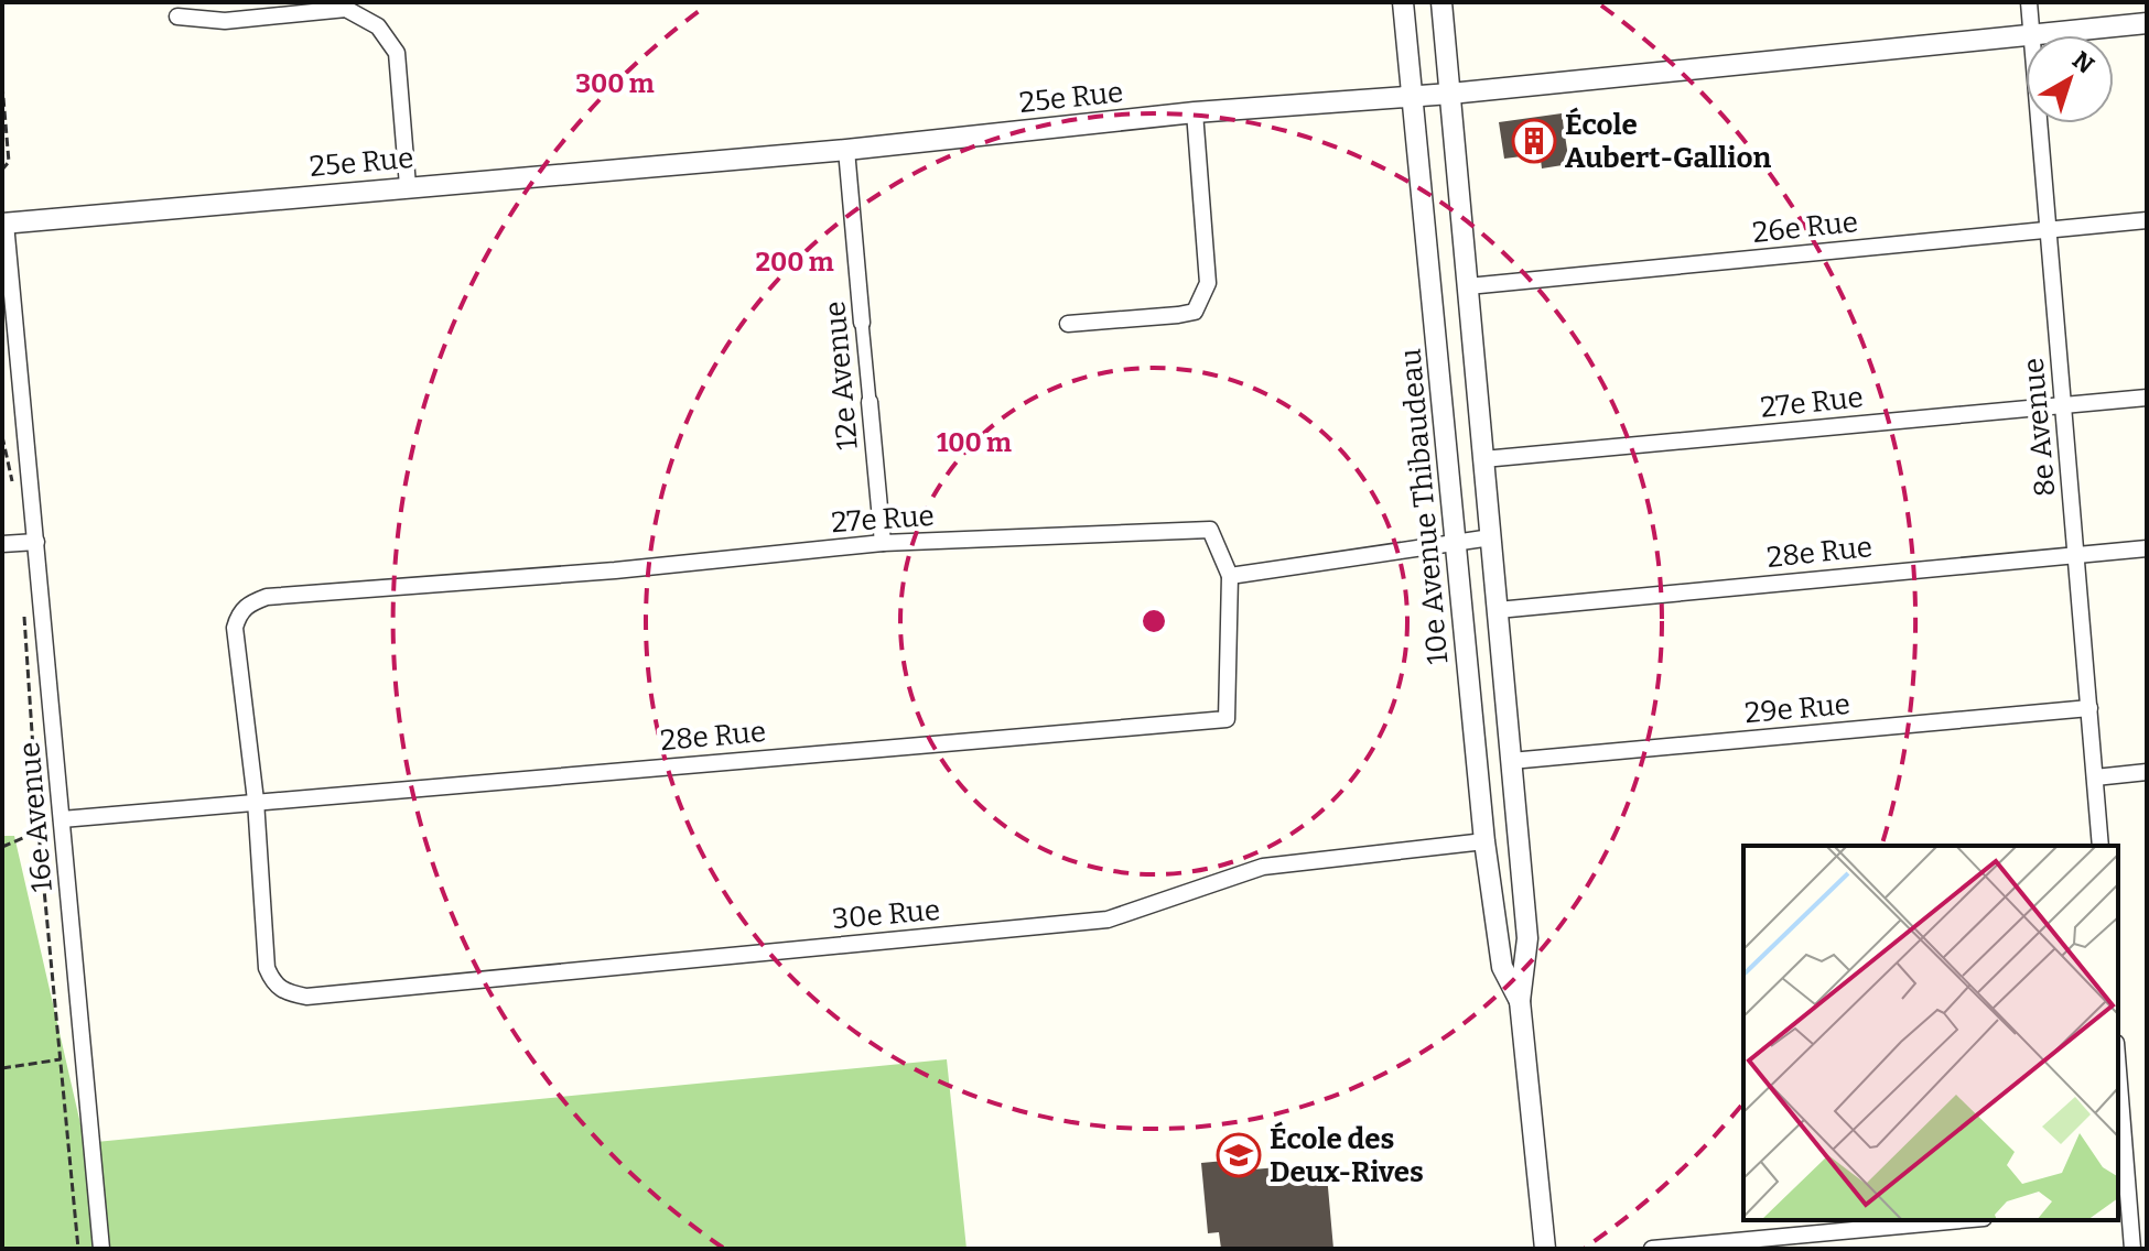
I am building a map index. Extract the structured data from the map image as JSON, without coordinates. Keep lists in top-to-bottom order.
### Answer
{
  "streets": {
    "street": [
      "25e Rue",
      "26e Rue",
      "12e Avenue",
      "27e Rue",
      "8e Avenue",
      "10e Avenue Thibaudeau",
      "28e Rue",
      "29e Rue",
      "16e Avenue",
      "30e Rue"
    ]
  },
  "crossings": [
    ["25e Rue", "12e Avenue"],
    ["25e Rue", "8e Avenue"],
    ["25e Rue", "10e Avenue Thibaudeau"],
    ["25e Rue", "16e Avenue"],
    ["26e Rue", "8e Avenue"],
    ["26e Rue", "10e Avenue Thibaudeau"],
    ["12e Avenue", "27e Rue"],
    ["27e Rue", "8e Avenue"],
    ["27e Rue", "10e Avenue Thibaudeau"],
    ["27e Rue", "28e Rue"],
    ["27e Rue", "30e Rue"],
    ["8e Avenue", "28e Rue"],
    ["8e Avenue", "29e Rue"],
    ["10e Avenue Thibaudeau", "28e Rue"],
    ["10e Avenue Thibaudeau", "29e Rue"],
    ["10e Avenue Thibaudeau", "30e Rue"],
    ["28e Rue", "16e Avenue"],
    ["28e Rue", "30e Rue"]
  ],
  "places": {
    "building": ["École Aubert-Gallion"],
    "school or university": ["École des Deux-Rives"]
  },
  "north": "top right",
  "rings": ["300 m", "200 m", "100 m"]
}
